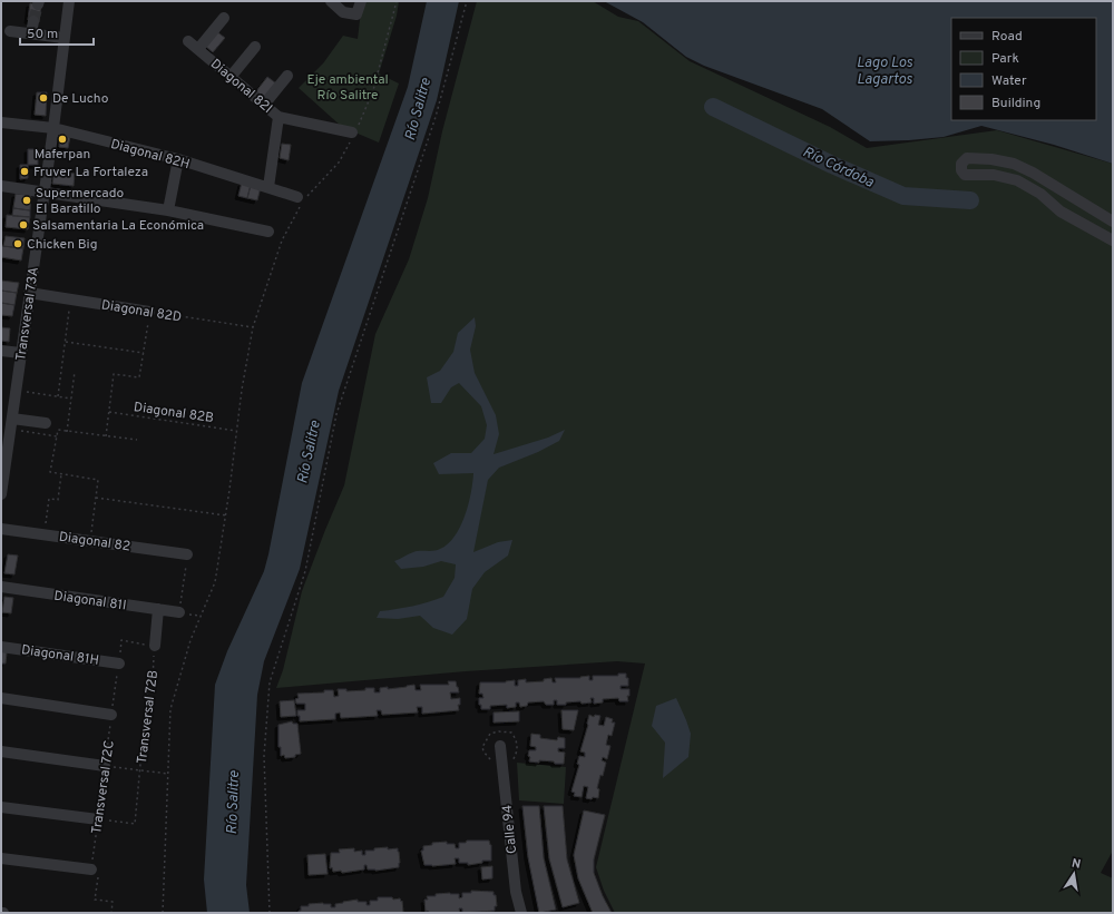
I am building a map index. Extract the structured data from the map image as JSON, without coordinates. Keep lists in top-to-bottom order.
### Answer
{
  "streets": {
    "street": [
      "Diagonal 82I",
      "Diagonal 82H",
      "Diagonal 82D",
      "Transversal 73A",
      "Diagonal 82",
      "Diagonal 81I",
      "Diagonal 81H",
      "Calle 94"
    ],
    "path": ["Diagonal 82B", "Transversal 72B", "Transversal 72C"]
  },
  "crossings": [
    ["Diagonal 82H", "Transversal 73A"],
    ["Diagonal 82D", "Transversal 73A"],
    ["Diagonal 81H", "Transversal 72C"],
    ["Transversal 72B", "Transversal 72C"]
  ],
  "water": ["Lago Los Lagartos", "Río Salitre", "Río Córdoba"],
  "parks": ["Eje ambiental Río Salitre"],
  "places": [
    "De Lucho",
    "Maferpan",
    "Fruver La Fortaleza",
    "Supermercado El Baratillo",
    "Salsamentaria La Económica",
    "Chicken Big"
  ],
  "legend": [
    "Road",
    "Park",
    "Water",
    "Building"
  ],
  "scale_bar": "50 m",
  "north": "top"
}
